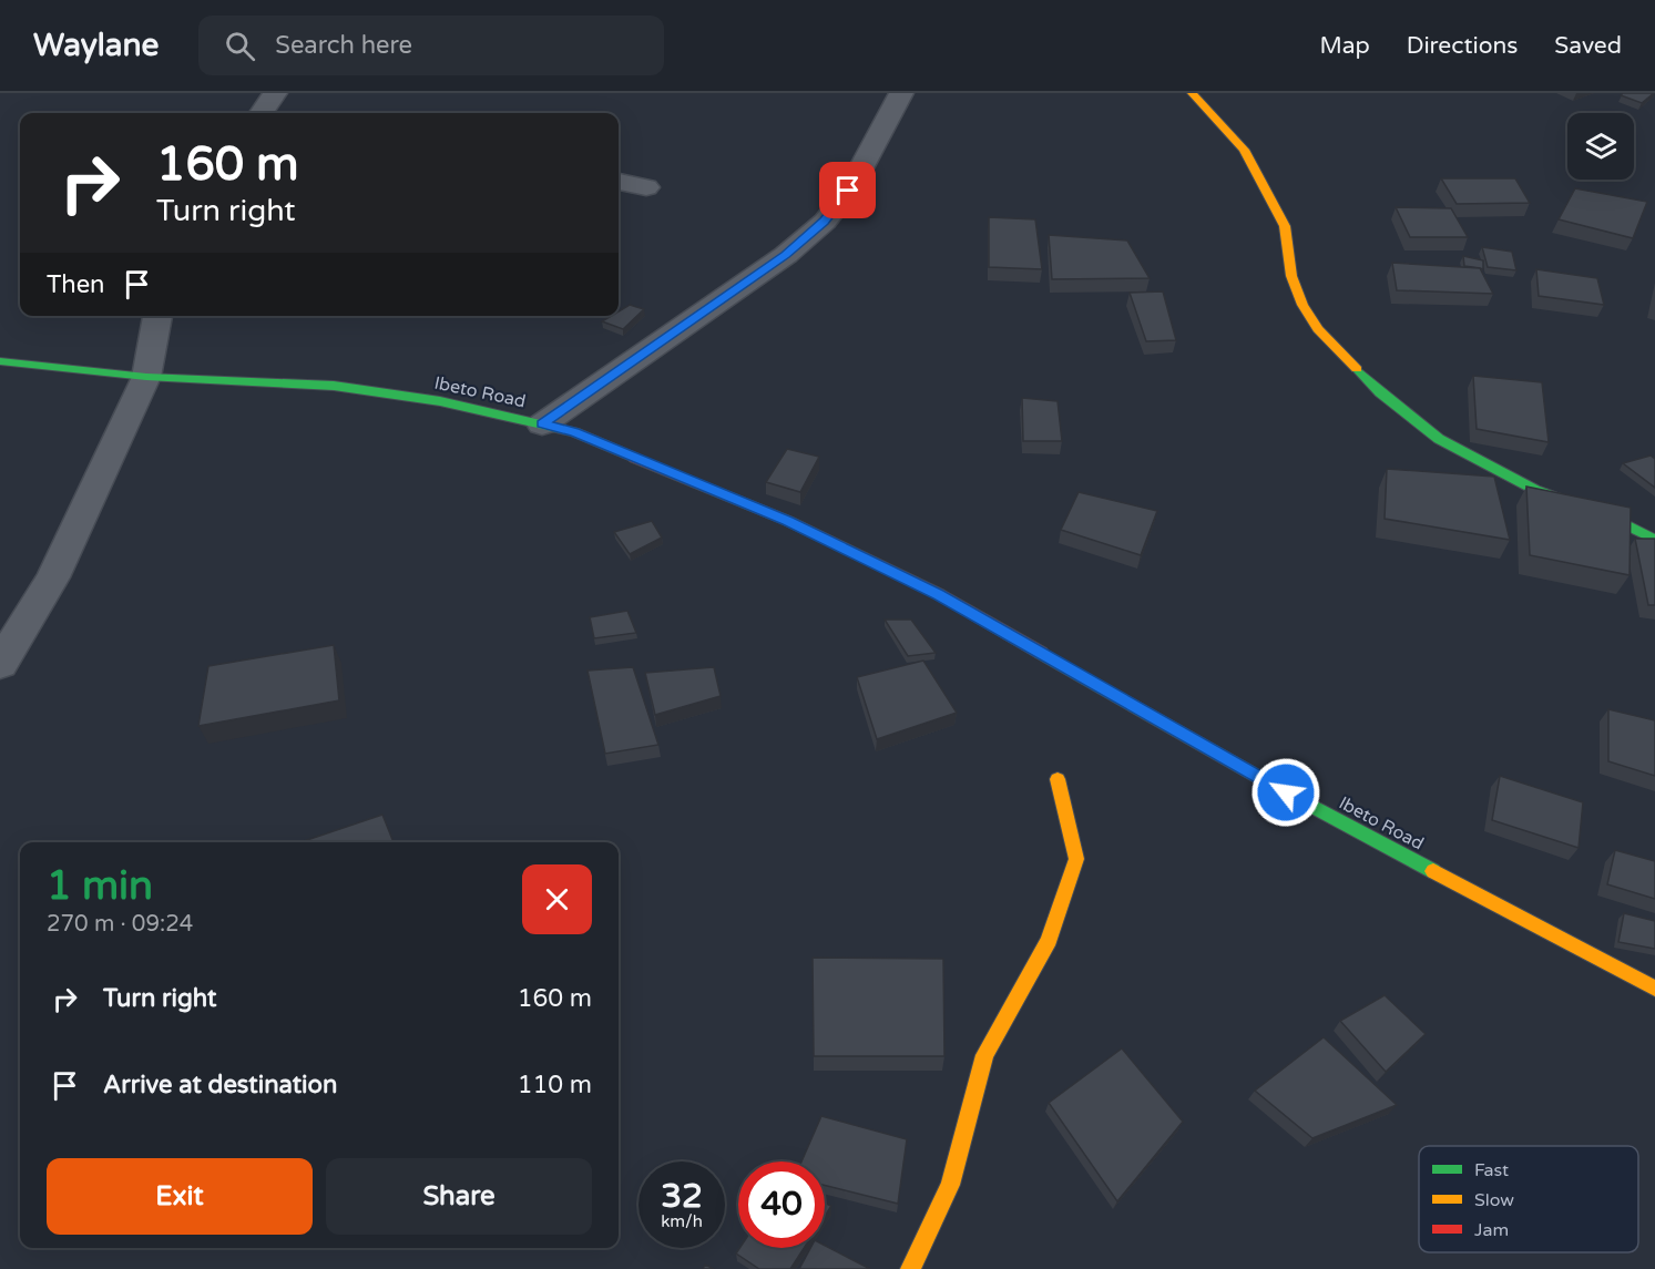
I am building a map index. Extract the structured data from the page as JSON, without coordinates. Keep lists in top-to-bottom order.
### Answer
{
  "streets": {
    "street": ["Ibeto Road"]
  },
  "legend": ["Fast", "Slow", "Jam"],
  "page": {
    "header": "Waylane",
    "search": "Search here",
    "nav": ["Map", "Directions", "Saved"],
    "turn": ["160 m", "Turn right"],
    "then": "Then",
    "heading": ["1 min", "270 m · 09:24"],
    "list": [
      {
        "name": "Turn right",
        "value": "160 m"
      },
      {
        "name": "Arrive at destination",
        "value": "110 m"
      }
    ],
    "buttons": ["Exit", "Share"],
    "speed": "32 km/h",
    "limit": "40"
  }
}
